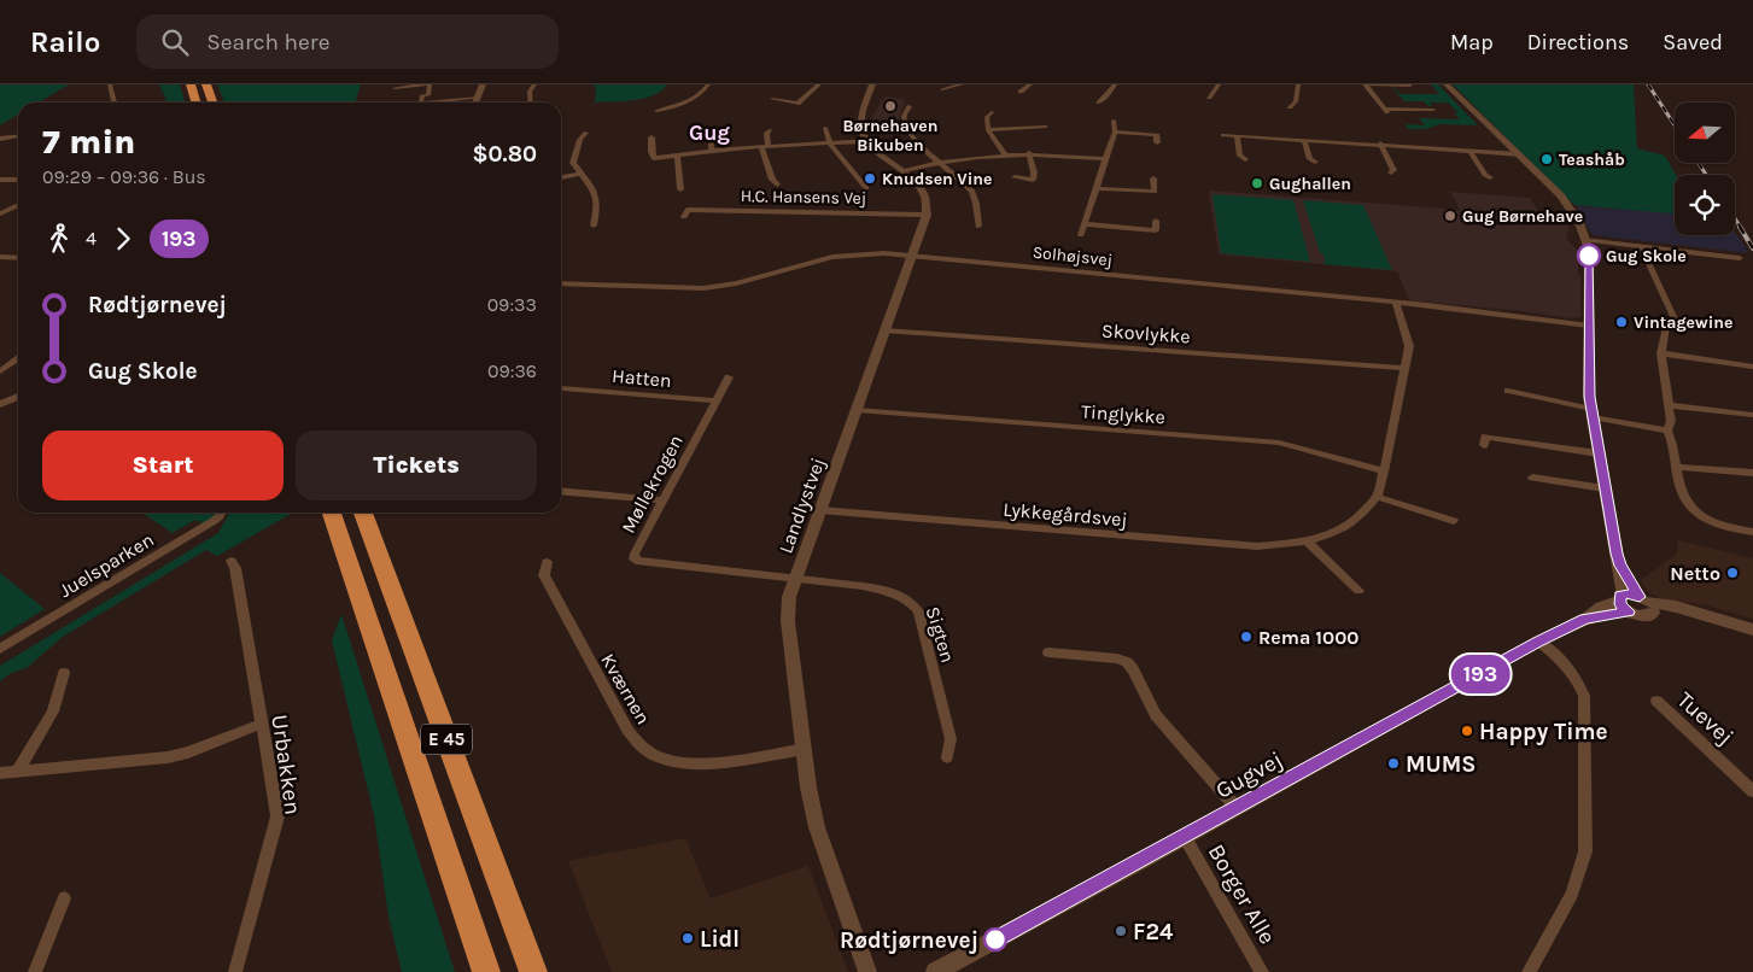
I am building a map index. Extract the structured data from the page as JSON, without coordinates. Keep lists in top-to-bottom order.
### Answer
{
  "streets": {
    "highway": ["E 45"],
    "street": [
      "H.C. Hansens Vej",
      "Solhøjsvej",
      "Skovlykke",
      "Hatten",
      "Tinglykke",
      "Møllekrogen",
      "Landlystvej",
      "Lykkegårdsvej",
      "Juelsparken",
      "Sigten",
      "Kværnen",
      "Tuevej",
      "Urbakken",
      "Gugvej",
      "Borger Alle"
    ]
  },
  "crossings": [
    ["H.C. Hansens Vej", "Landlystvej"],
    ["Solhøjsvej", "Landlystvej"],
    ["Solhøjsvej", "Lykkegårdsvej"],
    ["Skovlykke", "Landlystvej"],
    ["Skovlykke", "Lykkegårdsvej"],
    ["Hatten", "Møllekrogen"],
    ["Tinglykke", "Landlystvej"],
    ["Tinglykke", "Lykkegårdsvej"],
    ["Møllekrogen", "Landlystvej"],
    ["Møllekrogen", "Sigten"],
    ["Landlystvej", "Lykkegårdsvej"],
    ["Landlystvej", "Sigten"],
    ["Landlystvej", "Kværnen"],
    ["Gugvej", "Borger Alle"]
  ],
  "districts": ["Gug"],
  "places": [
    "Børnehaven Bikuben",
    "Teashåb",
    "Knudsen Vine",
    "Gughallen",
    "Gug Børnehave",
    "Gug Skole",
    "Vintagewine",
    "Netto",
    "Rema 1000",
    "Happy Time",
    "MUMS",
    "F24",
    "Lidl",
    "Rødtjørnevej"
  ],
  "lines": ["bus line 193"],
  "north": "left",
  "page": {
    "header": "Railo",
    "search": "Search here",
    "nav": ["Map", "Directions", "Saved"],
    "on_map": "193",
    "heading": ["7 min", "09:29 – 09:36 · Bus", "$0.80"],
    "legs": ["4", "193"],
    "list": [
      {
        "name": "Rødtjørnevej",
        "value": "09:33"
      },
      {
        "name": "Gug Skole",
        "value": "09:36"
      }
    ],
    "buttons": ["Start", "Tickets"]
  }
}
